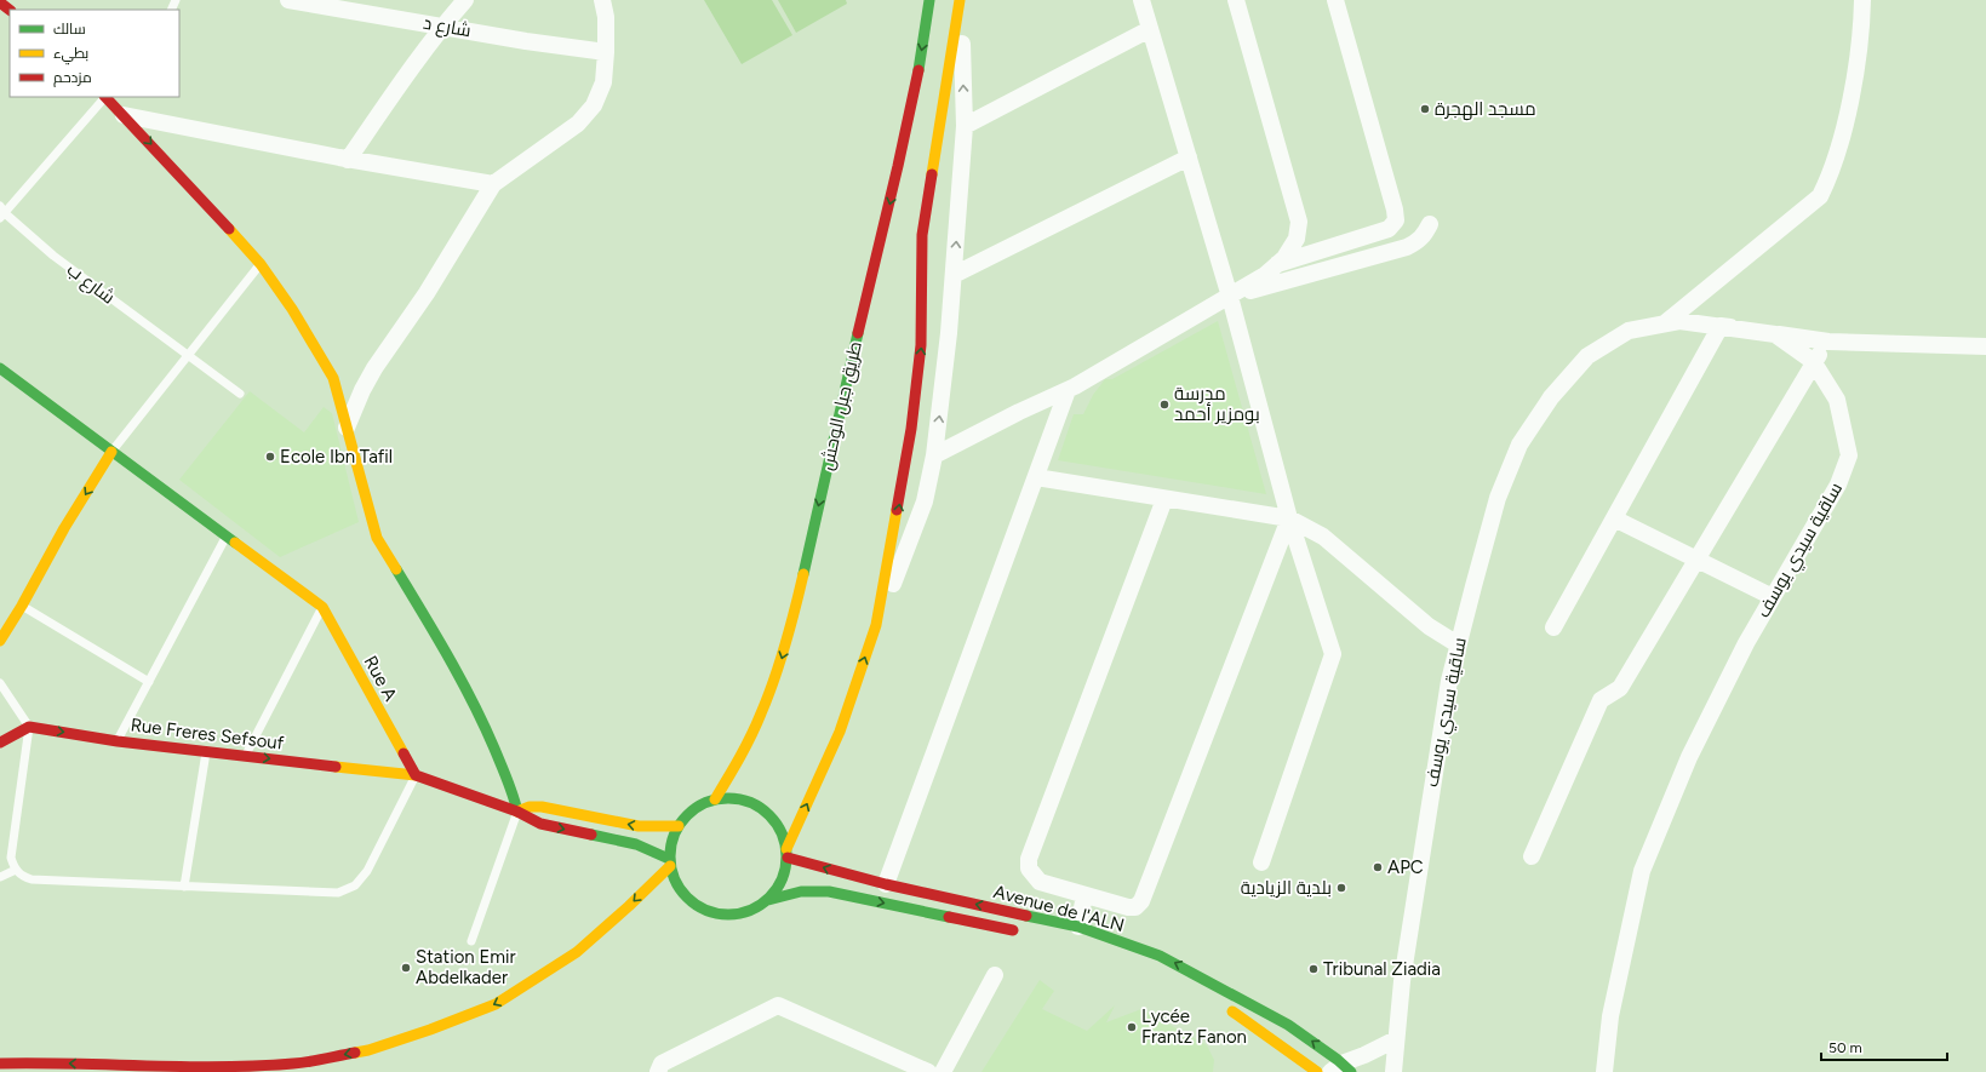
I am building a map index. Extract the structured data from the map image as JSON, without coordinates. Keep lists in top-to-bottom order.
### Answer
{
  "streets": {
    "main road": [
      "طريق جبل الوحش",
      "Rue A",
      "Rue Freres Sefsouf",
      "Avenue de l'ALN"
    ],
    "street": ["شارع د", "ساقية سيدي يوسف"],
    "lane": ["شارع ب"]
  },
  "crossings": [
    ["طريق جبل الوحش", "Avenue de l'ALN"],
    ["Rue A", "Rue Freres Sefsouf"]
  ],
  "one_way": ["Rue Freres Sefsouf"],
  "places": [
    "مسجد الهجرة",
    "مدرسة بومزير أحمد",
    "Ecole Ibn Tafil",
    "APC",
    "بلدية الزيادية",
    "Station Emir Abdelkader",
    "Tribunal Ziadia",
    "Lycée Frantz Fanon"
  ],
  "legend": ["سالك", "بطيء", "مزدحم"],
  "scale_bar": "50 m"
}
